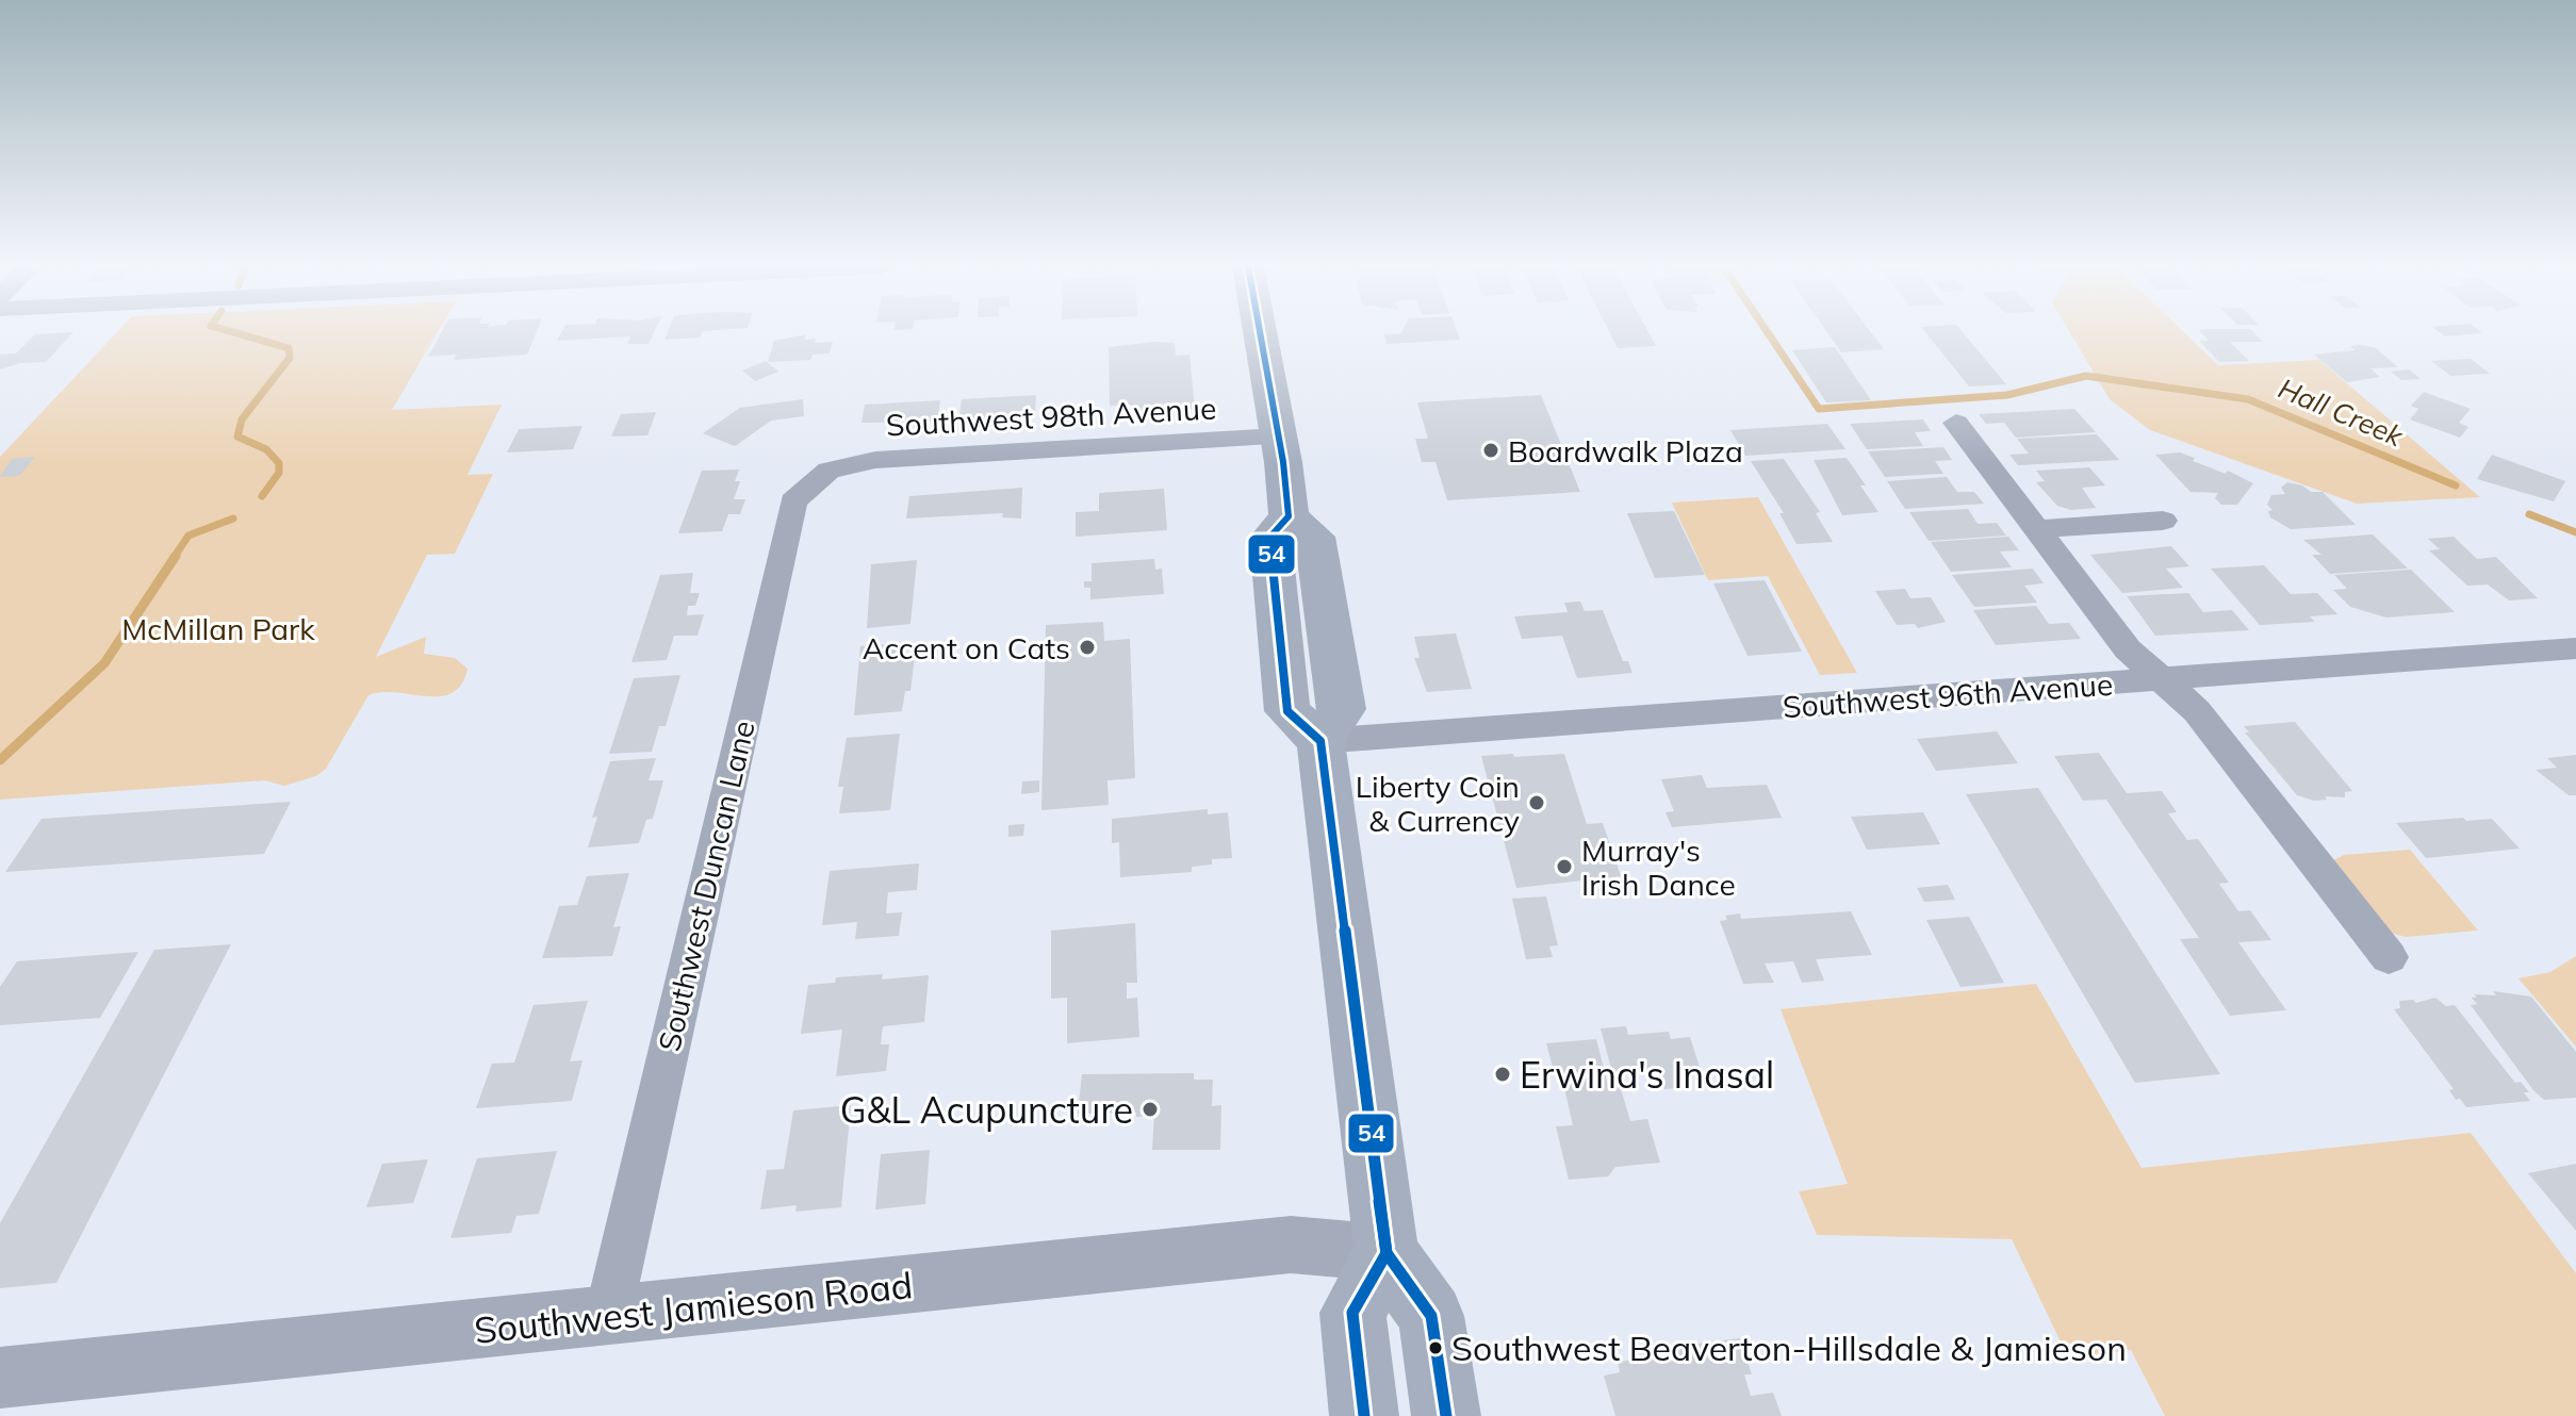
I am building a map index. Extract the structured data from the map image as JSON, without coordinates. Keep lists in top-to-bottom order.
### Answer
{
  "streets": {
    "street": [
      "Southwest 98th Avenue",
      "Southwest 96th Avenue",
      "Southwest Duncan Lane",
      "Southwest Jamieson Road"
    ]
  },
  "crossings": [
    ["Southwest 98th Avenue", "Southwest Duncan Lane"],
    ["Southwest Duncan Lane", "Southwest Jamieson Road"]
  ],
  "water": ["Hall Creek"],
  "parks": ["McMillan Park"],
  "places": [
    "Boardwalk Plaza",
    "Accent on Cats",
    "Liberty Coin & Currency",
    "Murray's Irish Dance",
    "Erwina's Inasal",
    "G&L Acupuncture",
    "Southwest Beaverton-Hillsdale & Jamieson"
  ],
  "lines": ["transit line 54"]
}
